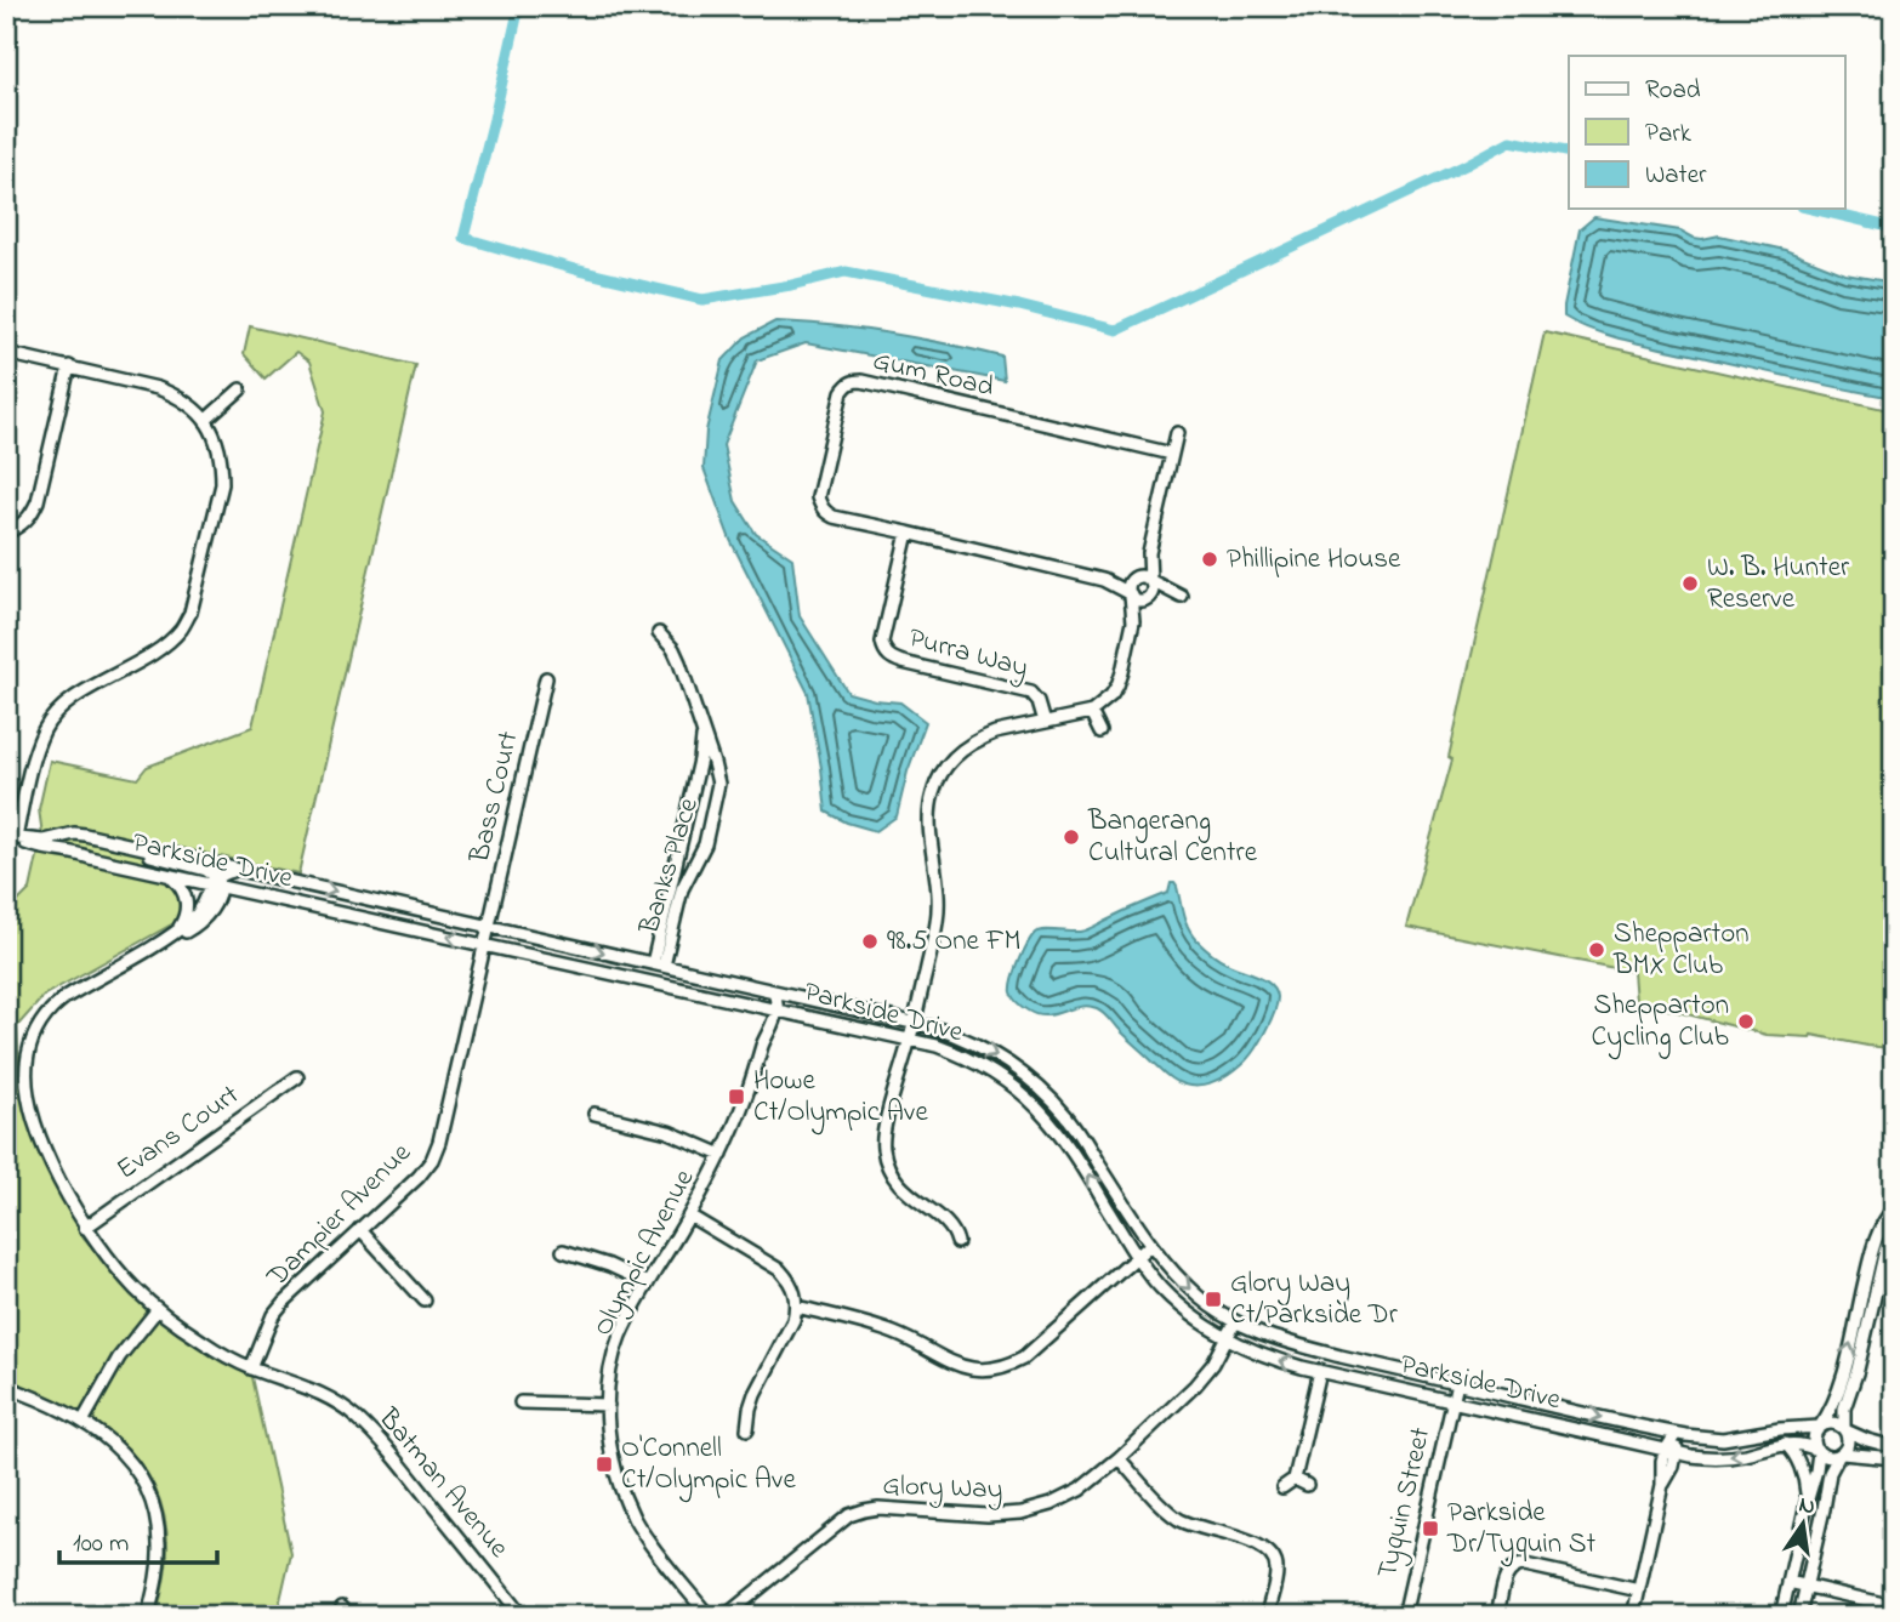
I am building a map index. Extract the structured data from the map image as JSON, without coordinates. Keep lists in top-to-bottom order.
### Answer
{
  "streets": {
    "street": [
      "Gum Road",
      "Purra Way",
      "Bass Court",
      "Parkside Drive",
      "Banks Place",
      "Evans Court",
      "Dampier Avenue",
      "Olympic Avenue",
      "Batman Avenue",
      "Glory Way",
      "Tyquin Street"
    ]
  },
  "crossings": [
    ["Gum Road", "Purra Way"],
    ["Bass Court", "Parkside Drive"],
    ["Bass Court", "Dampier Avenue"],
    ["Parkside Drive", "Banks Place"],
    ["Parkside Drive", "Dampier Avenue"],
    ["Parkside Drive", "Olympic Avenue"],
    ["Parkside Drive", "Batman Avenue"],
    ["Parkside Drive", "Glory Way"],
    ["Parkside Drive", "Tyquin Street"],
    ["Evans Court", "Batman Avenue"],
    ["Dampier Avenue", "Batman Avenue"]
  ],
  "places": {
    "other": [
      "Phillipine House",
      "W. B. Hunter Reserve",
      "Bangerang Cultural Centre",
      "98.5 One FM",
      "Shepparton BMX Club",
      "Shepparton Cycling Club"
    ],
    "transit": [
      "Howe Ct/Olympic Ave",
      "Glory Way Ct/Parkside Dr",
      "O'Connell Ct/Olympic Ave",
      "Parkside Dr/Tyquin St"
    ]
  },
  "legend": ["Road", "Park", "Water"],
  "scale_bar": "100 m",
  "north": "top"
}
